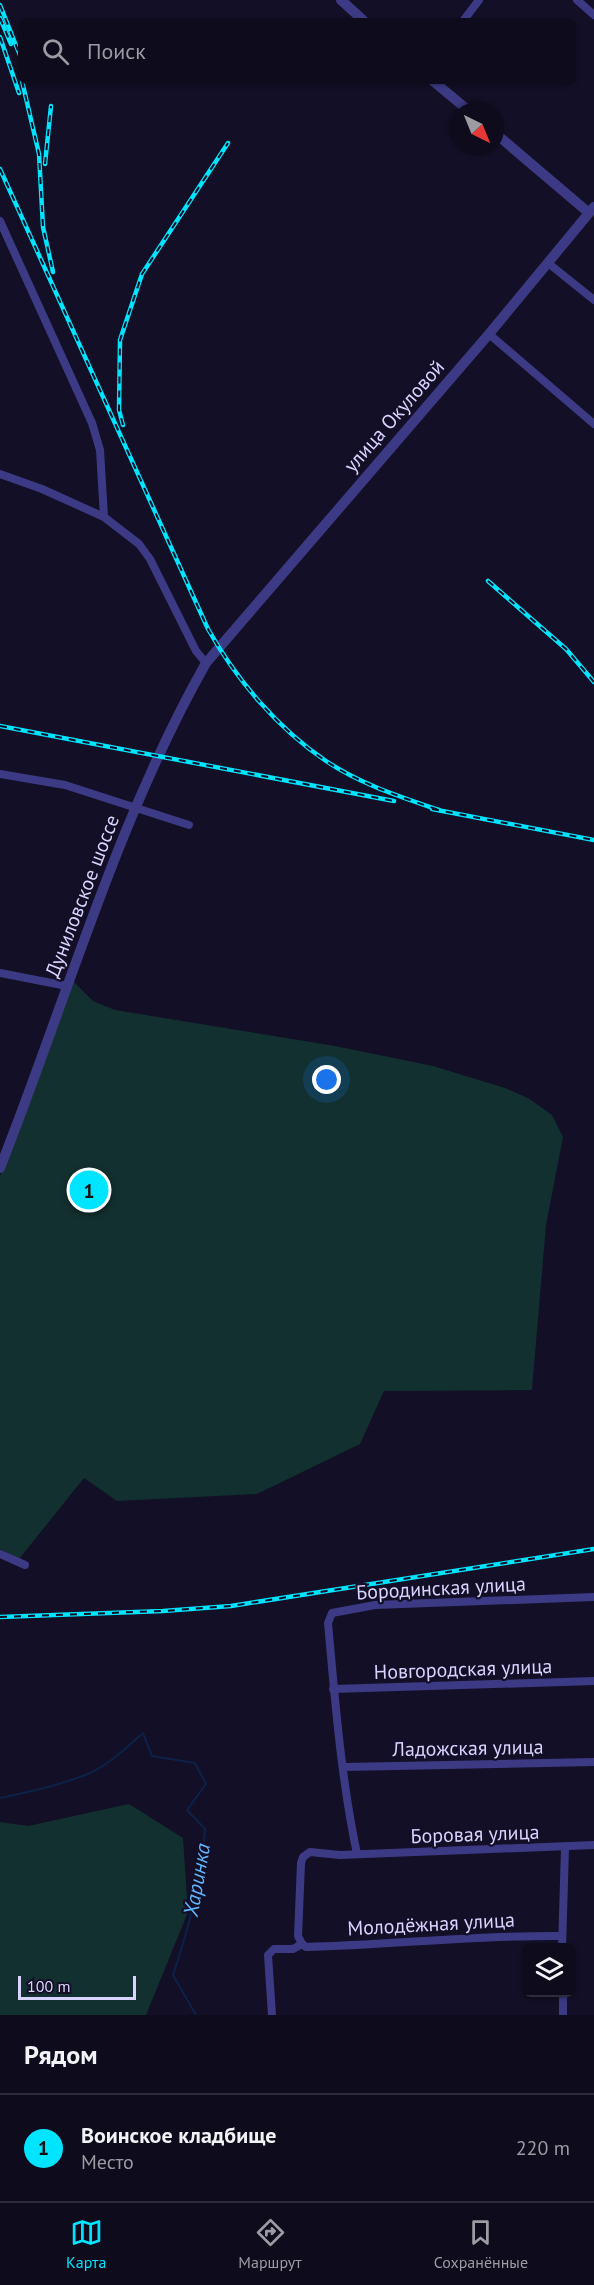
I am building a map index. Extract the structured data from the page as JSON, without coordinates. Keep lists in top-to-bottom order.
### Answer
{
  "streets": {
    "street": [
      "улица Окуловой",
      "Дуниловское шоссе",
      "Бородинская улица",
      "Новгородская улица",
      "Ладожская улица",
      "Боровая улица",
      "Молодёжная улица"
    ]
  },
  "crossings": [
    ["улица Окуловой", "Дуниловское шоссе"],
    ["Бородинская улица", "Новгородская улица"],
    ["Боровая улица", "Молодёжная улица"]
  ],
  "water": ["Харинка"],
  "scale_bar": "100 m",
  "north": "bottom right",
  "page": {
    "search": "Поиск",
    "pins": "1",
    "scale": "100 m",
    "heading": "Рядом",
    "list": [
      {
        "mark": "1",
        "name": "Воинское кладбище",
        "note": "Место",
        "value": "220 m"
      }
    ],
    "nav": ["Карта", "Маршрут", "Сохранённые"]
  }
}
